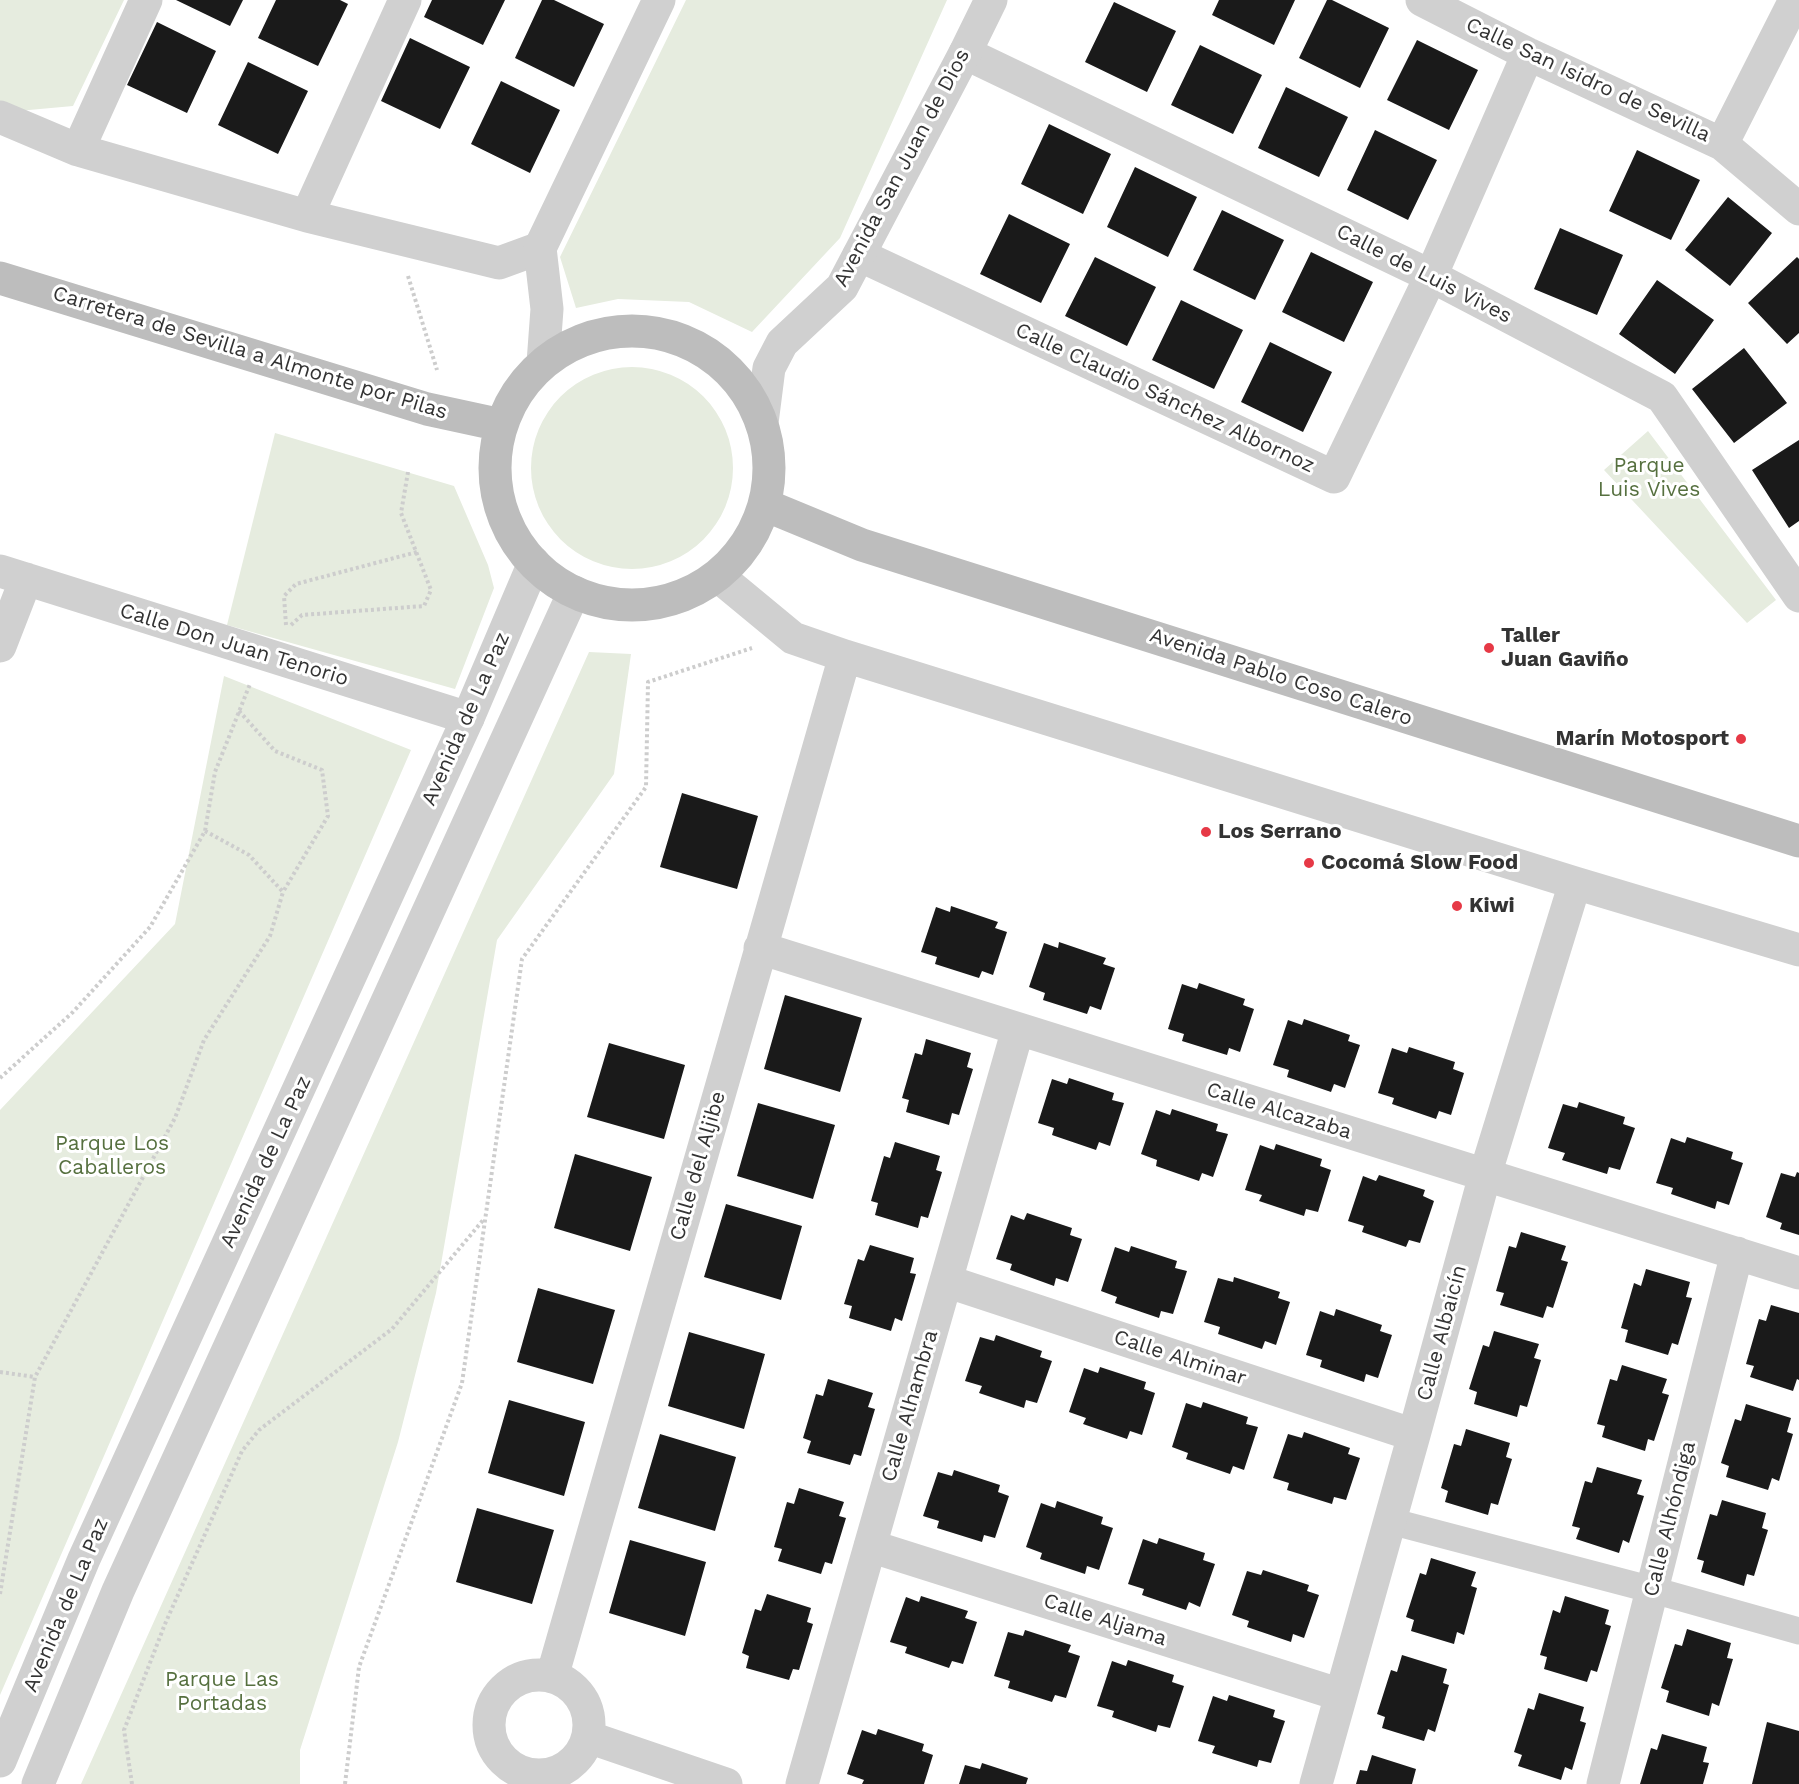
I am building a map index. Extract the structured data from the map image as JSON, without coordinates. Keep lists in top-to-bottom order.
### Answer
{
  "streets": {
    "main road": ["Carretera de Sevilla a Almonte por Pilas", "Avenida Pablo Coso Calero"],
    "street": [
      "Calle San Isidro de Sevilla",
      "Avenida San Juan de Dios",
      "Calle de Luis Vives",
      "Calle Claudio Sánchez Albornoz",
      "Calle Don Juan Tenorio",
      "Avenida de La Paz",
      "Calle Alcazaba",
      "Calle del Aljibe",
      "Calle Albaicín",
      "Calle Alminar",
      "Calle Alhambra",
      "Calle Alhóndiga",
      "Calle Aljama"
    ]
  },
  "crossings": [
    ["Avenida San Juan de Dios", "Calle de Luis Vives"],
    ["Avenida San Juan de Dios", "Calle Claudio Sánchez Albornoz"],
    ["Calle de Luis Vives", "Calle Claudio Sánchez Albornoz"],
    ["Calle Don Juan Tenorio", "Avenida de La Paz"],
    ["Calle Alcazaba", "Calle del Aljibe"],
    ["Calle Alcazaba", "Calle Albaicín"],
    ["Calle Alcazaba", "Calle Alhambra"],
    ["Calle Alcazaba", "Calle Alhóndiga"],
    ["Calle Albaicín", "Calle Alminar"],
    ["Calle Albaicín", "Calle Aljama"],
    ["Calle Alminar", "Calle Alhambra"],
    ["Calle Alhambra", "Calle Aljama"]
  ],
  "parks": ["Parque Luis Vives", "Parque Los Caballeros", "Parque Las Portadas"],
  "places": [
    "Taller Juan Gaviño",
    "Marín Motosport",
    "Los Serrano",
    "Cocomá Slow Food",
    "Kiwi"
  ]
}
